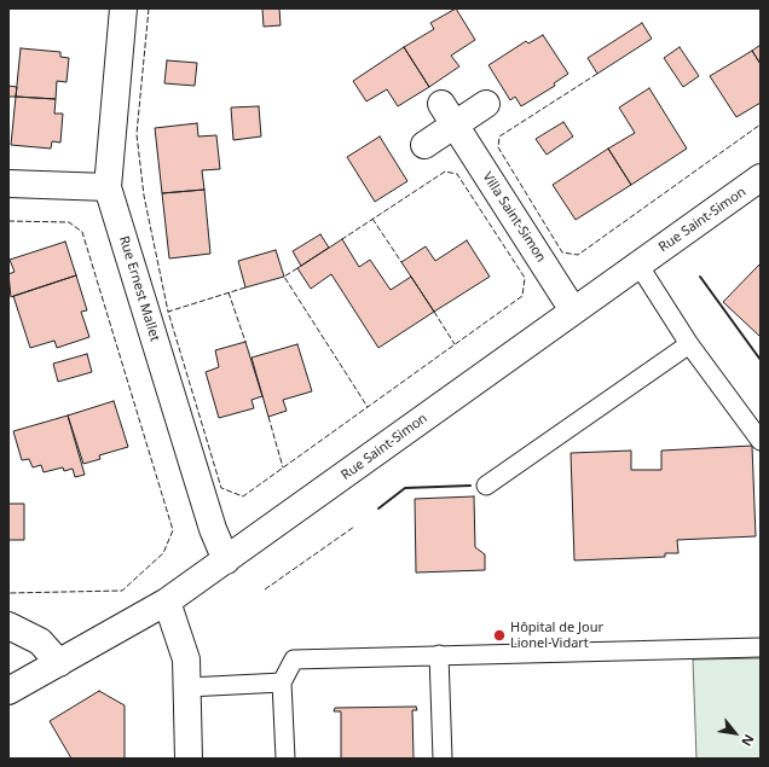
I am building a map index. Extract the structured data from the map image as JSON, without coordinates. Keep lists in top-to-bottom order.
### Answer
{
  "streets": {
    "street": ["Villa Saint-Simon", "Rue Saint-Simon", "Rue Ernest Mallet"]
  },
  "crossings": [
    ["Villa Saint-Simon", "Rue Saint-Simon"],
    ["Rue Saint-Simon", "Rue Ernest Mallet"]
  ],
  "places": ["Hôpital de Jour Lionel Vidart"],
  "north": "bottom right"
}
